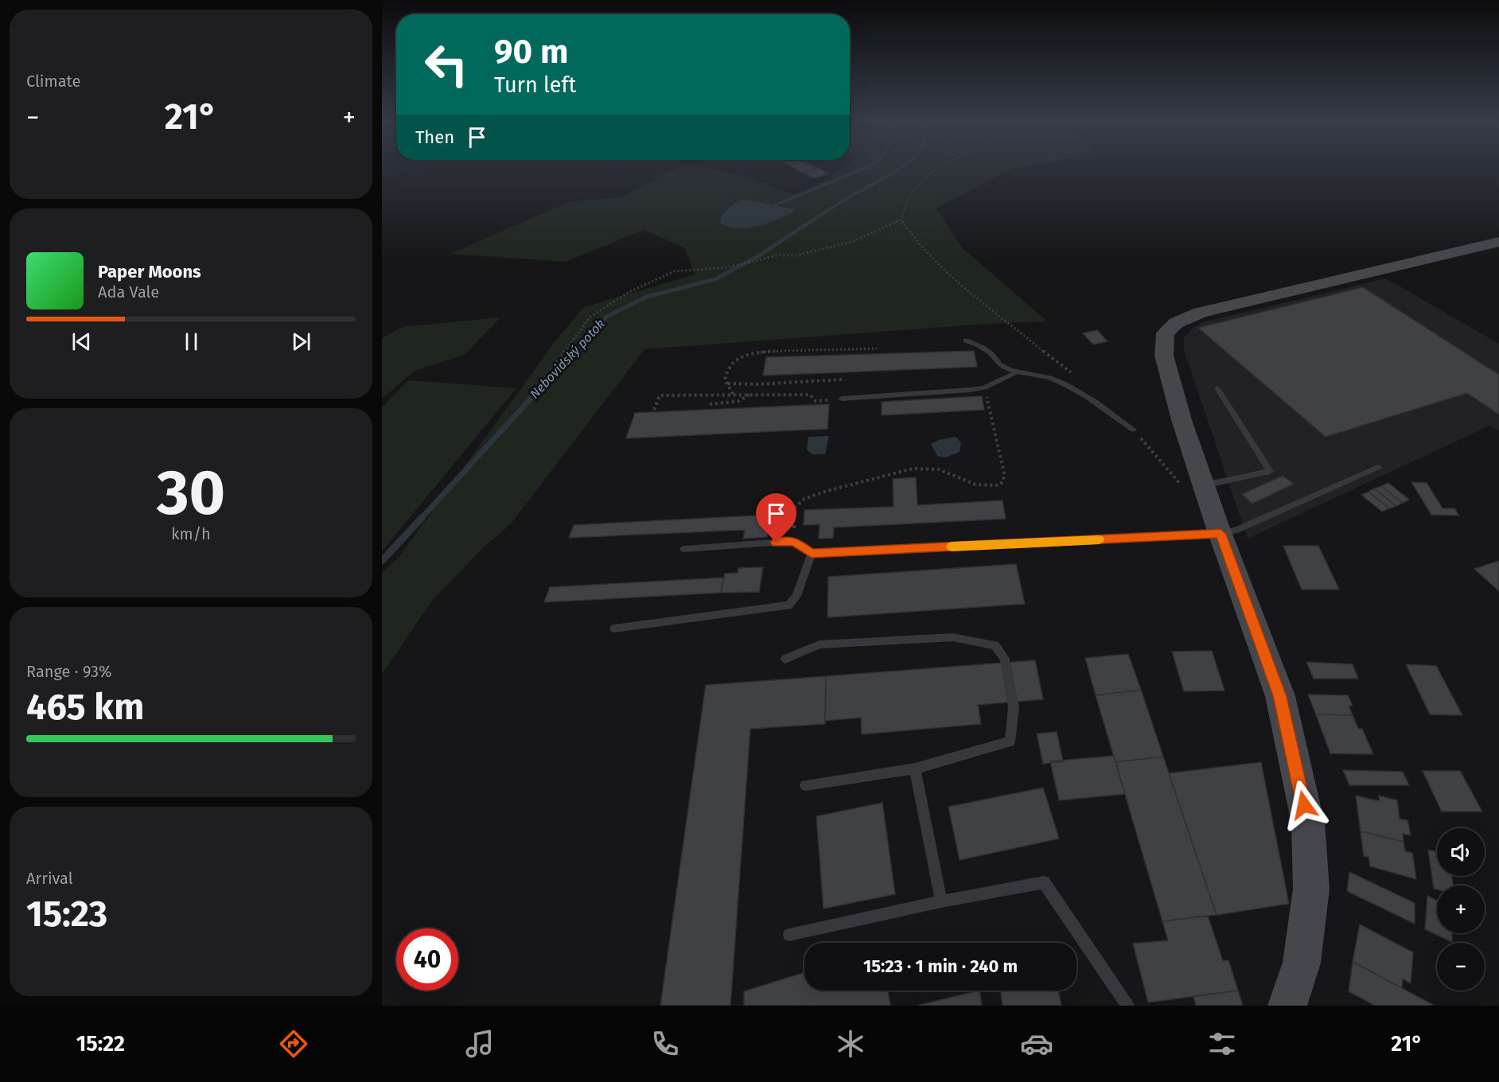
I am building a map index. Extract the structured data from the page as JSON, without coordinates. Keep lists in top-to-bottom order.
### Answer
{
  "water": ["Nebovidský potok"],
  "page": {
    "tile": [
      "Climate",
      ["30", "km/h"],
      ["Range · 93%", "465 km"],
      ["Arrival", "15:23"]
    ],
    "turn": ["90 m", "Turn left"],
    "heat": ["−", "21°", "+"],
    "then": "Then",
    "song": ["Paper Moons", "Ada Vale"],
    "map_buttons": ["+", "−"],
    "limit": "40",
    "trip": "15:23 · 1 min · 240 m",
    "tabs": ["15:22", "21°"]
  }
}
